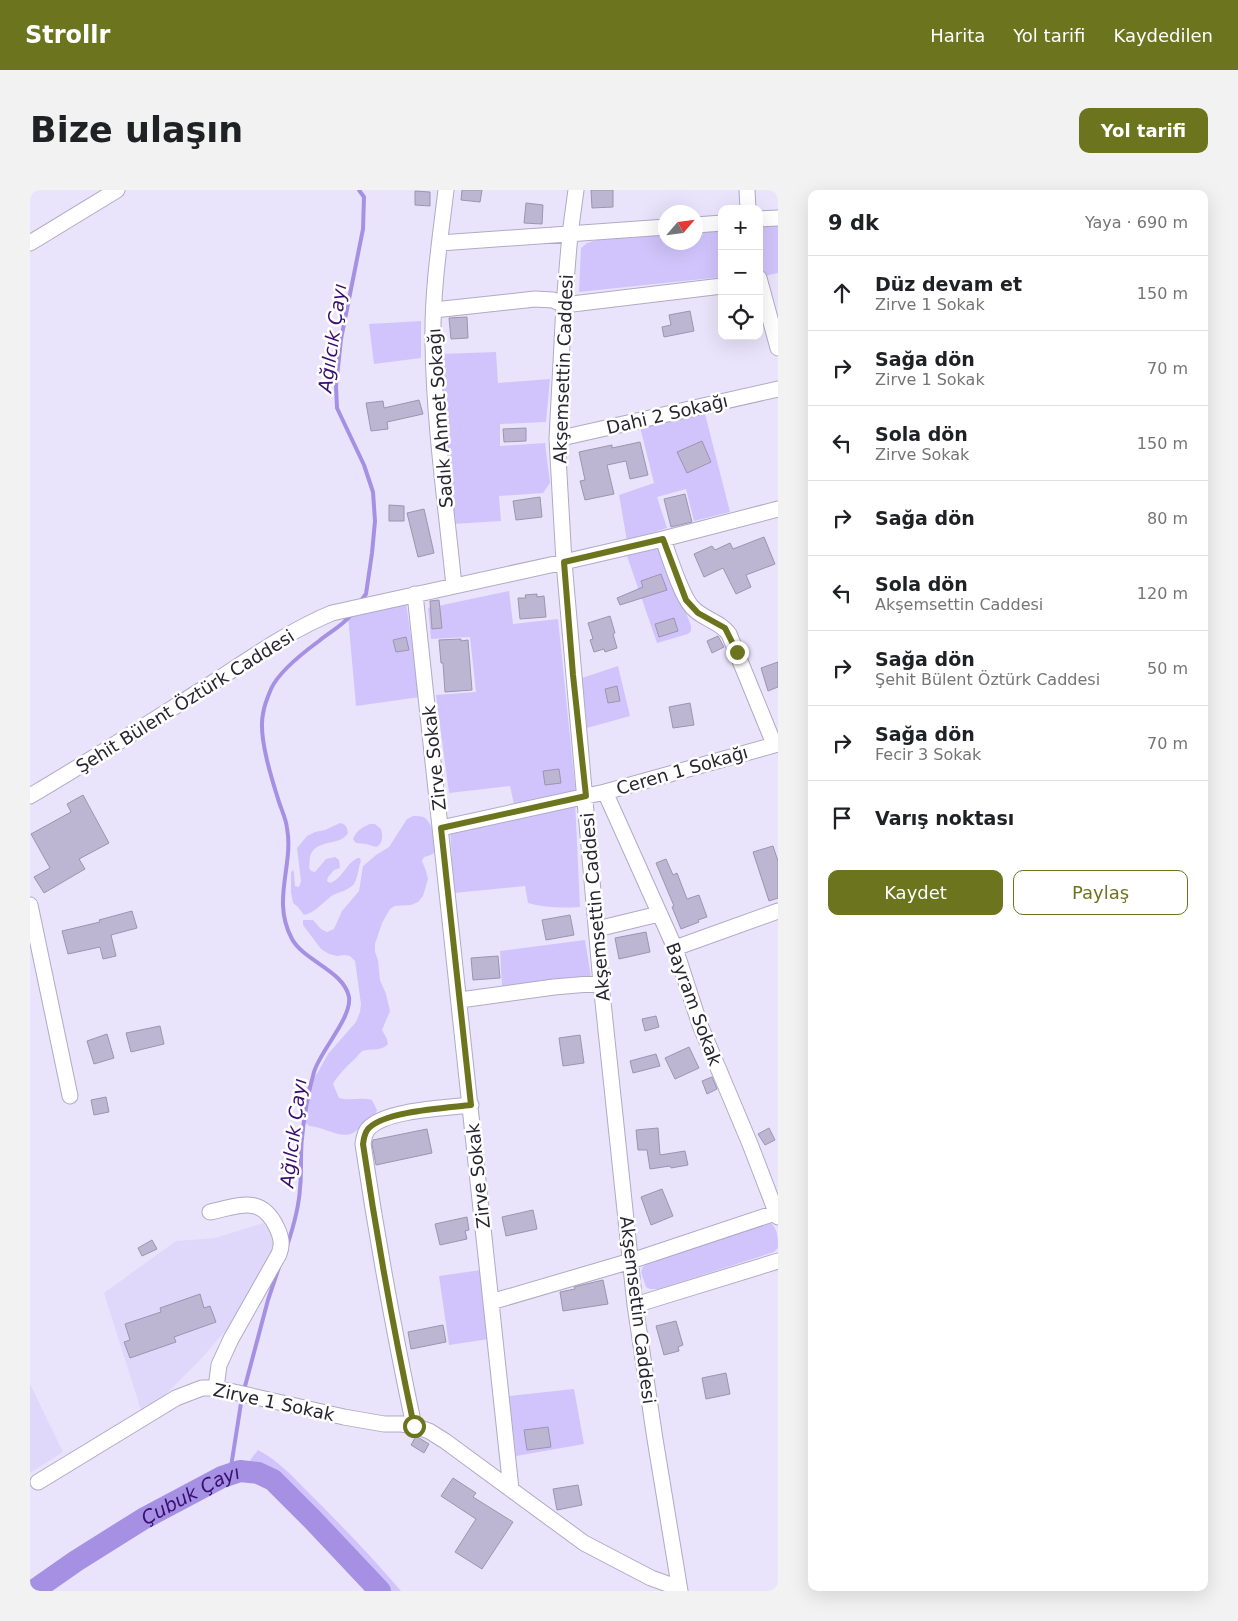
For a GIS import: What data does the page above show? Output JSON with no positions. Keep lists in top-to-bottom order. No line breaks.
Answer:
{"streets":{"street":["Akşemsettin Caddesi","Dahi 2 Sokağı","Sadık Ahmet Sokağı","Şehit Bülent Öztürk Caddesi","Zirve Sokak","Ceren 1 Sokağı","Bayram Sokak","Zirve 1 Sokak"]},"crossings":[["Akşemsettin Caddesi","Dahi 2 Sokağı"],["Akşemsettin Caddesi","Ceren 1 Sokağı"],["Akşemsettin Caddesi","Zirve 1 Sokak"],["Şehit Bülent Öztürk Caddesi","Zirve Sokak"],["Zirve Sokak","Ceren 1 Sokağı"],["Zirve Sokak","Zirve 1 Sokak"],["Ceren 1 Sokağı","Bayram Sokak"]],"water":["Ağılcık Çayı","Çubuk Çayı"],"north":"top right","page":{"header":"Strollr","nav":["Harita","Yol tarifi","Kaydedilen"],"buttons":["Yol tarifi",["Kaydet","Paylaş"]],"title":"Bize ulaşın","heading":["9 dk","Yaya · 690 m"],"map_buttons":["+","−"],"list":[["Düz devam et","Zirve 1 Sokak","150 m"],["Sağa dön","Zirve 1 Sokak","70 m"],["Sola dön","Zirve Sokak","150 m"],["Sağa dön","80 m"],["Sola dön","Akşemsettin Caddesi","120 m"],["Sağa dön","Şehit Bülent Öztürk Caddesi","50 m"],["Sağa dön","Fecir 3 Sokak","70 m"],"Varış noktası"]}}
